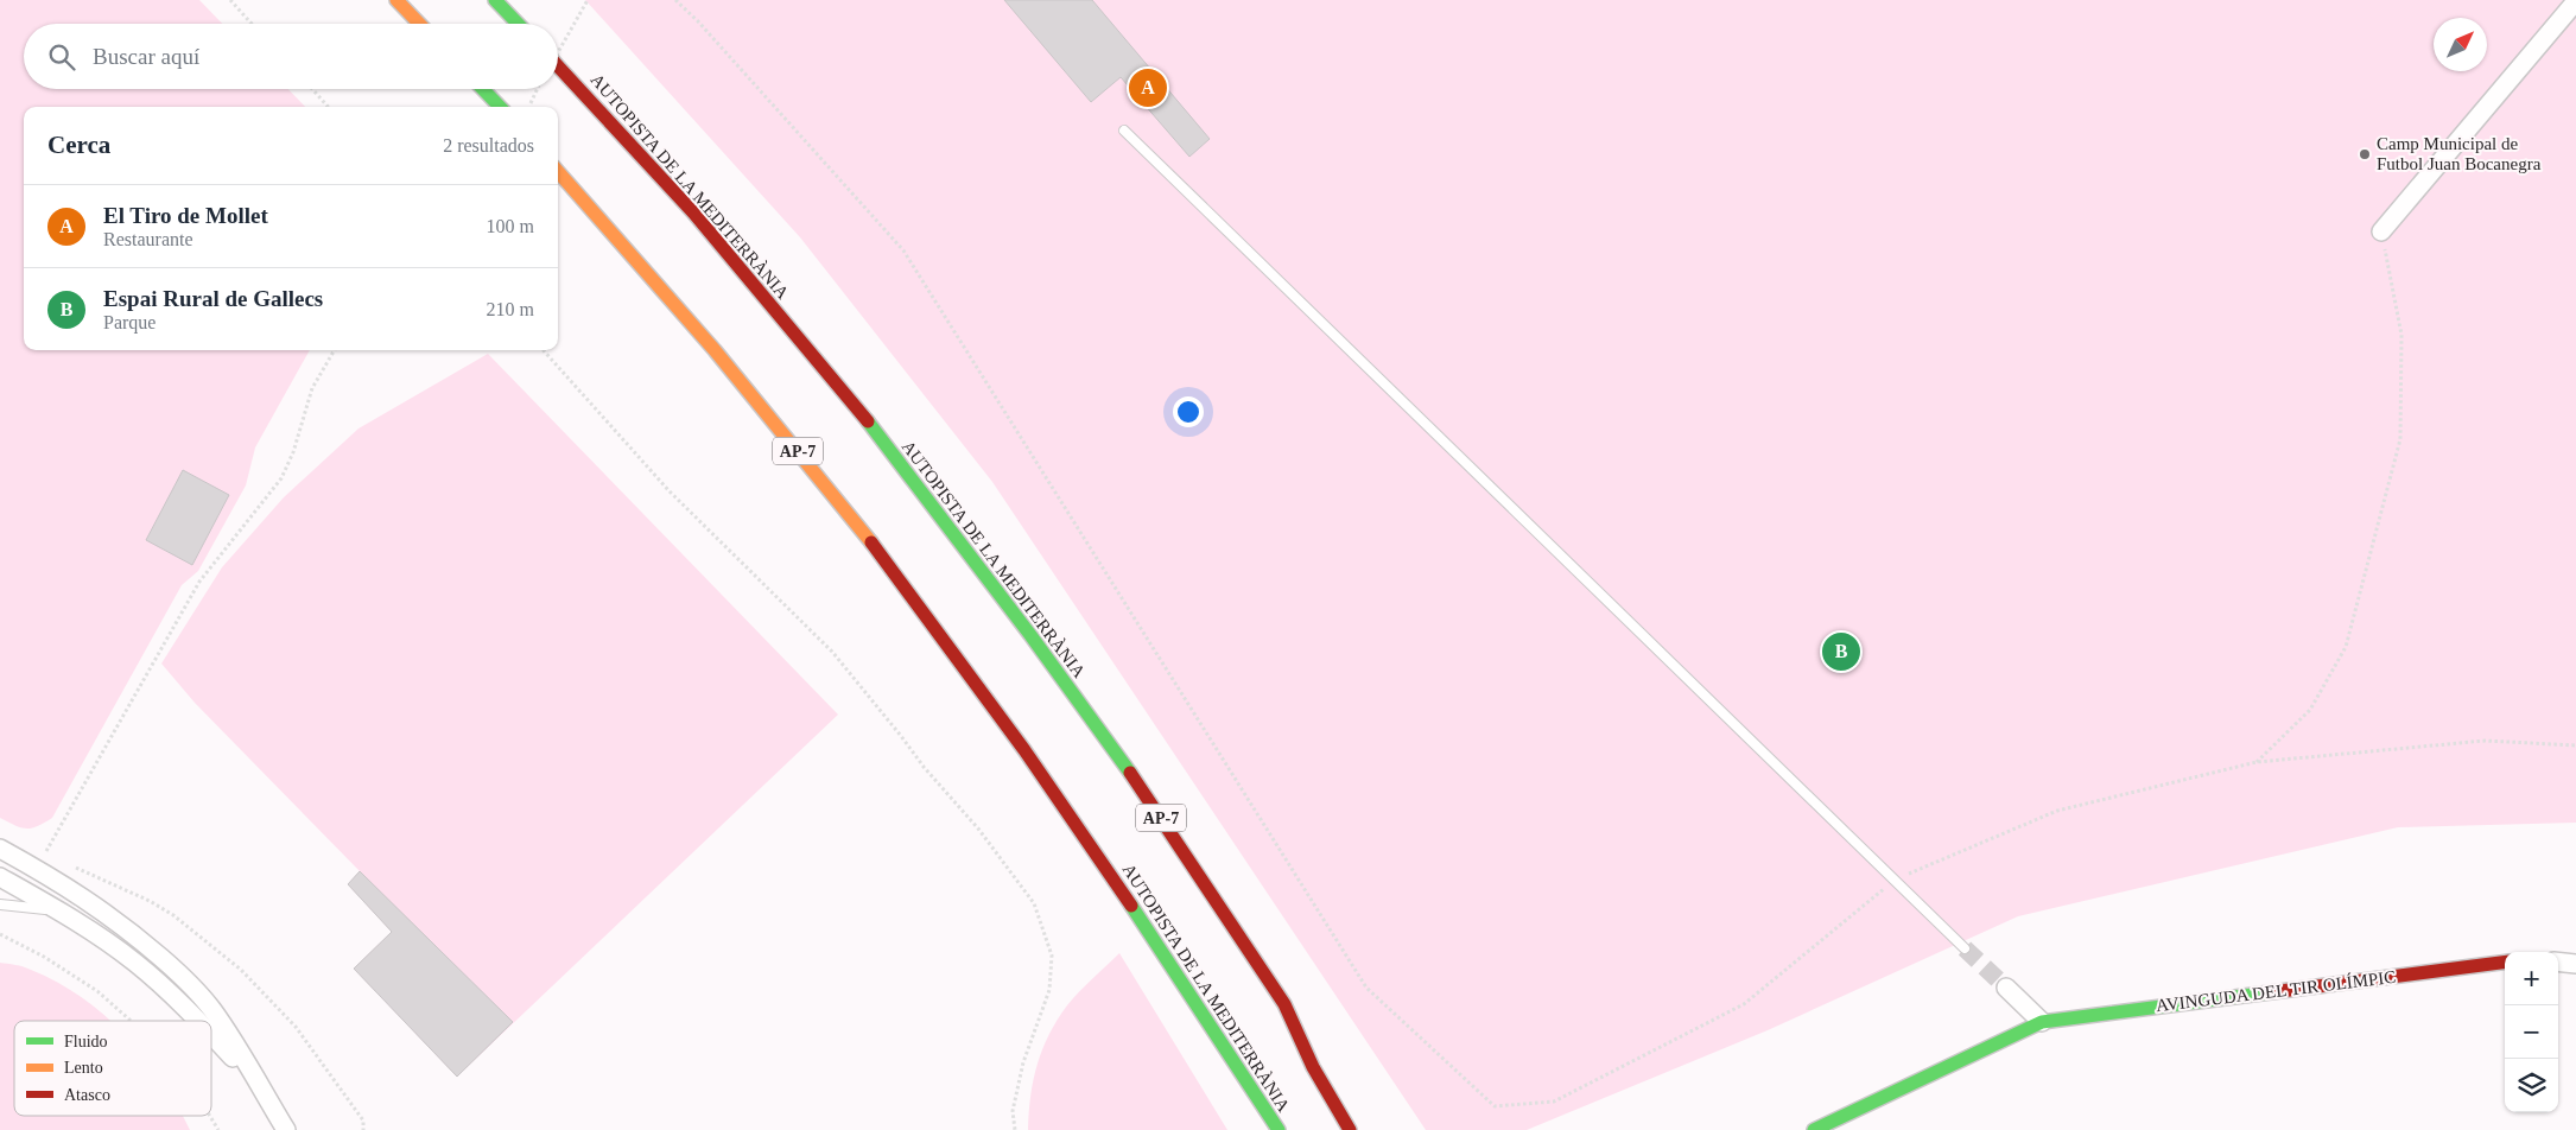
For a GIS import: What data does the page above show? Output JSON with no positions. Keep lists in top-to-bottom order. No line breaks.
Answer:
{"streets":{"main road":["AUTOPISTA DE LA MEDITERRÀNIA","AP-7","AVINGUDA DEL TIR OLÍMPIC"]},"places":["Camp Municipal de Futbol Juan Bocanegra"],"legend":["Fluido","Lento","Atasco"],"north":"top right","page":{"search":"Buscar aquí","pins":["A","B"],"heading":["Cerca","2 resultados"],"list":[{"mark":"A","name":"El Tiro de Mollet","note":"Restaurante","value":"100 m"},{"mark":"B","name":"Espai Rural de Gallecs","note":"Parque","value":"210 m"}],"map_buttons":["+","−"]}}
